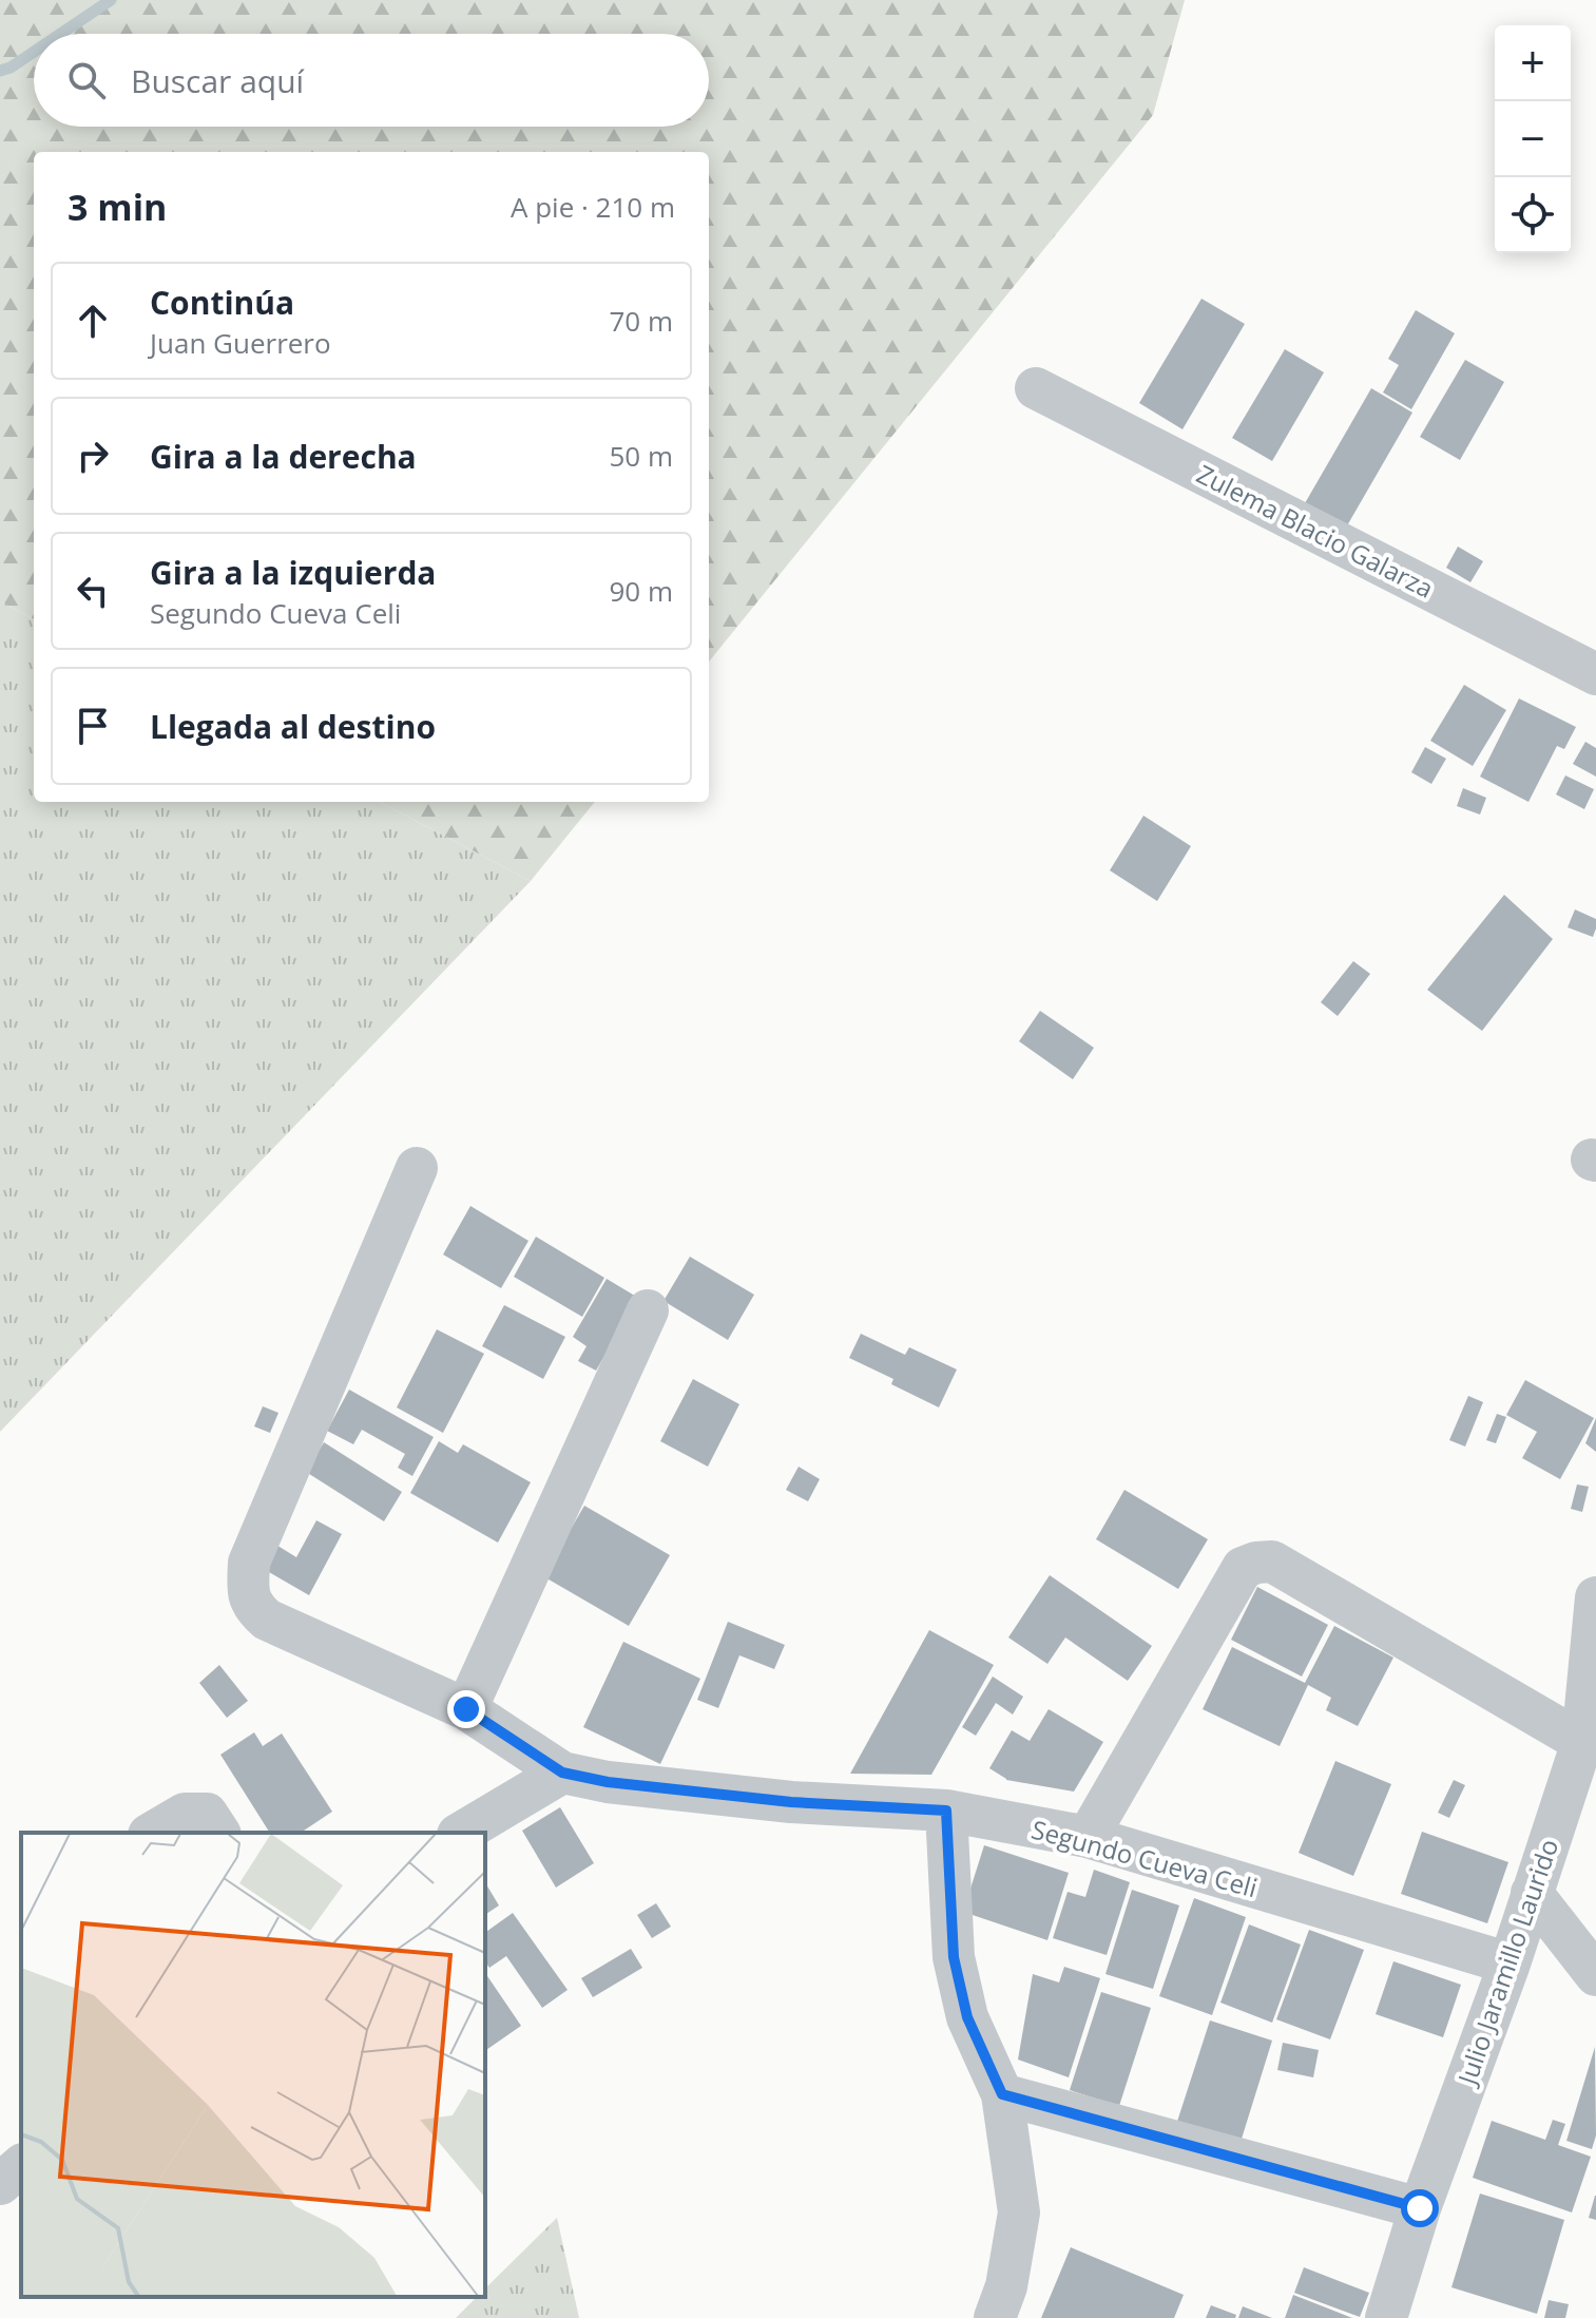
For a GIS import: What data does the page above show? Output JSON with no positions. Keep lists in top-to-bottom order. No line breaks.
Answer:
{"streets":{"street":["Zulema Blacio Galarza","Segundo Cueva Celi","Julio Jaramillo Laurido"]},"crossings":[["Segundo Cueva Celi","Julio Jaramillo Laurido"]],"page":{"map_buttons":["+","−"],"search":"Buscar aquí","heading":["3 min","A pie · 210 m"],"list":[["Continúa","Juan Guerrero","70 m"],["Gira a la derecha","50 m"],["Gira a la izquierda","Segundo Cueva Celi","90 m"],"Llegada al destino"]}}
